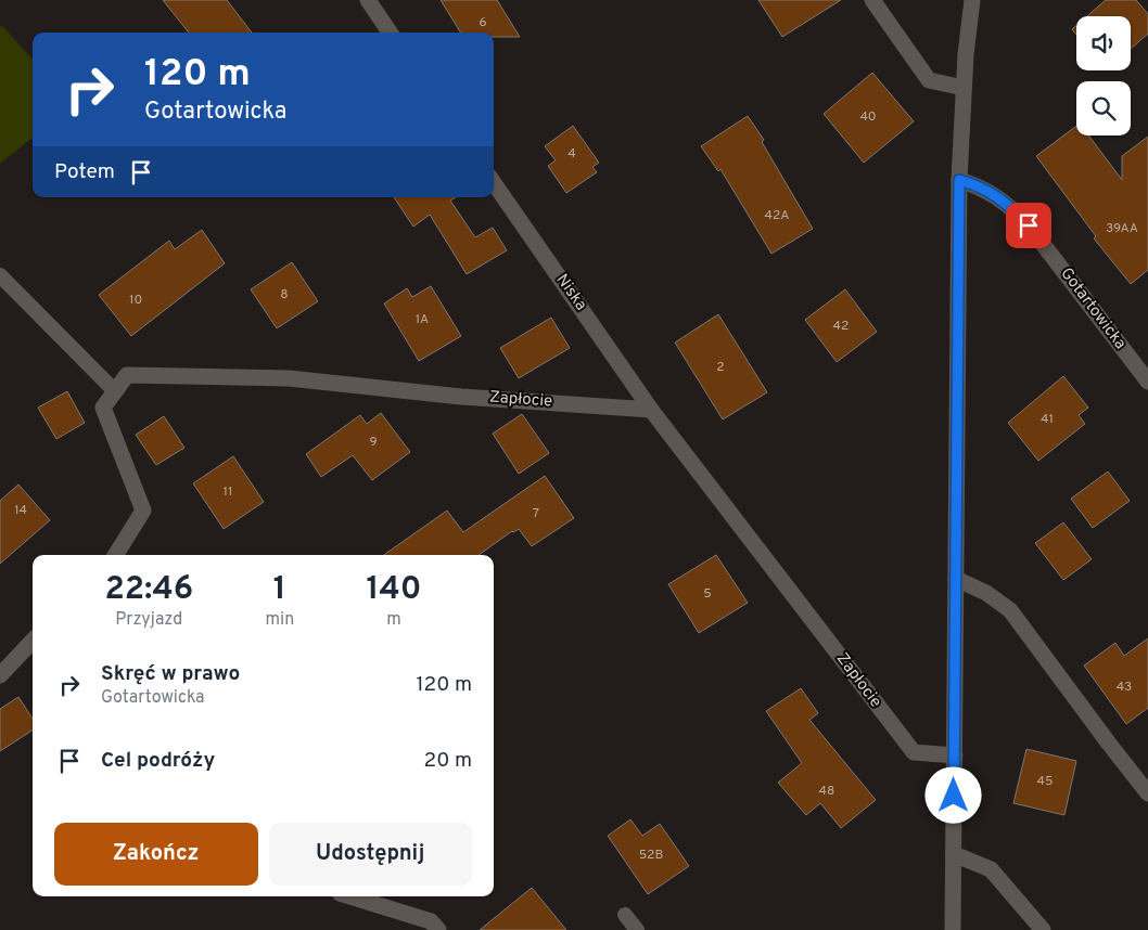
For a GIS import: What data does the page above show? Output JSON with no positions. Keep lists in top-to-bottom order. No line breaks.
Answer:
{"streets":{"street":["Niska","Gotartowicka","Zapłocie"]},"crossings":[["Niska","Zapłocie"]],"house_numbers":["6","40","4","42A","39AA","8","10","1A","42","2","41","9","11","14","7","5","43","45","48","52B"],"page":{"turn":["120 m","Gotartowicka"],"then":"Potem","eta":["22:46","Przyjazd","1","min","140","m"],"list":[{"name":"Skręć w prawo","note":"Gotartowicka","value":"120 m"},{"name":"Cel podróży","value":"20 m"}],"buttons":["Zakończ","Udostępnij"]}}
